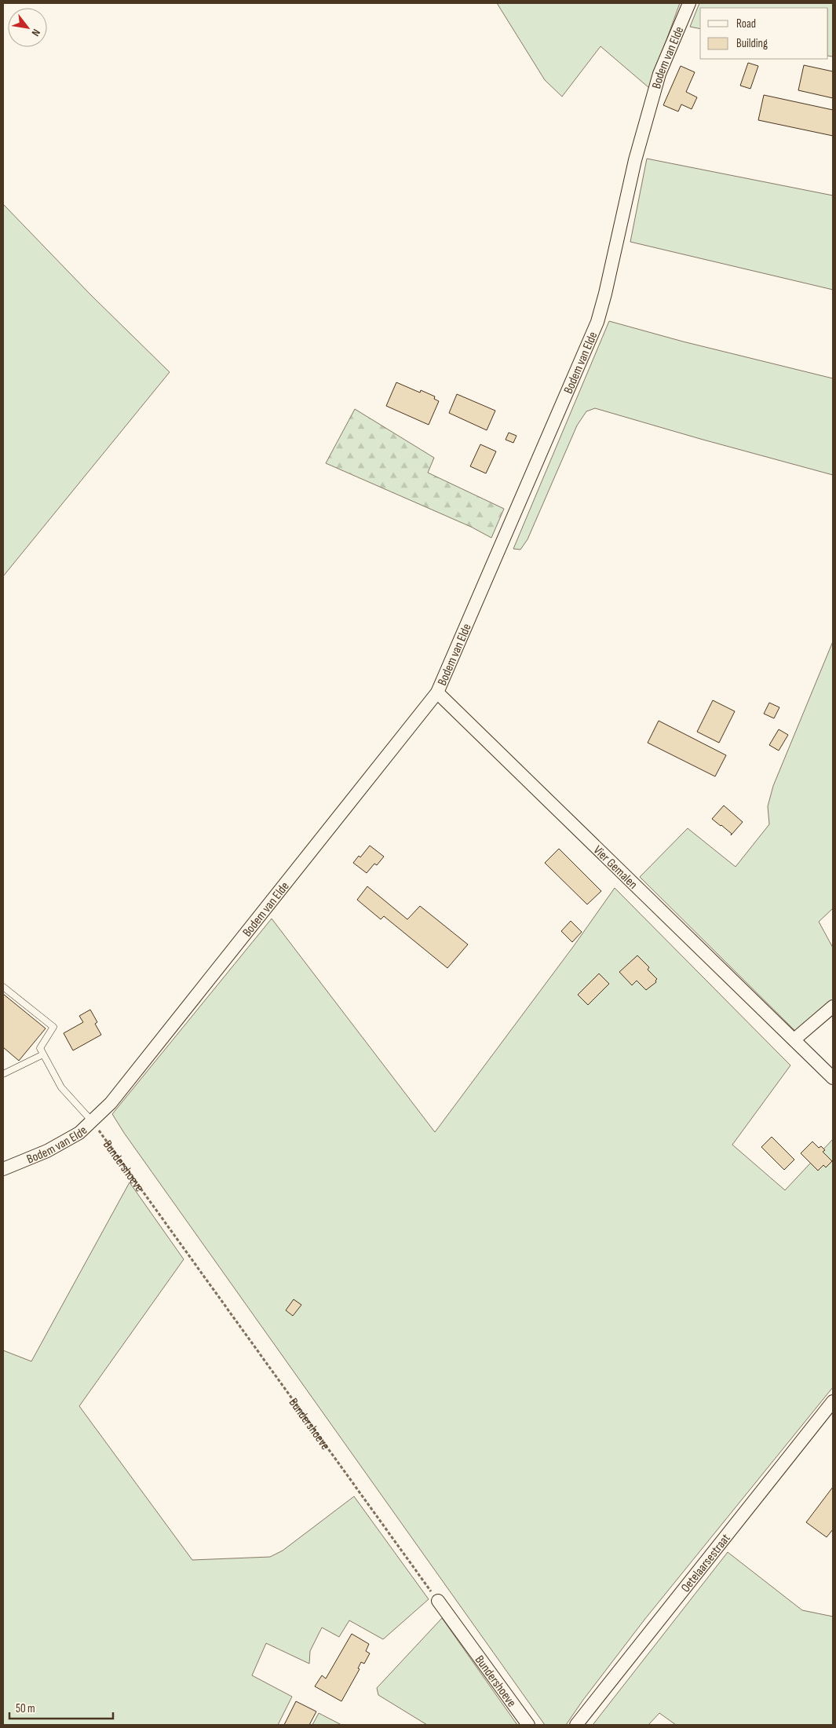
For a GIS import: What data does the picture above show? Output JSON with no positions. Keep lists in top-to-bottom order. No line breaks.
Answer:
{"streets":{"street":["Bodem van Elde","Vier Gemalen","Bundershoeve","Oetelaarsestraat"]},"crossings":[["Bodem van Elde","Vier Gemalen"],["Bodem van Elde","Bundershoeve"]],"legend":["Road","Building"],"scale_bar":"50 m","north":"bottom right"}
